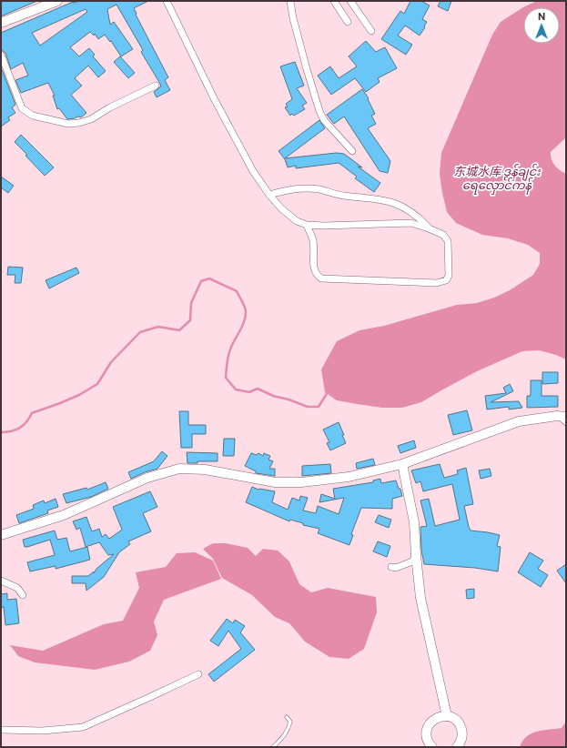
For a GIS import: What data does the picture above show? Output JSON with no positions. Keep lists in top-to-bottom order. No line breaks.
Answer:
{"water":["东城水库 ဒွန်ချင်း ရေလှောင်ကန်"],"north":"top"}
